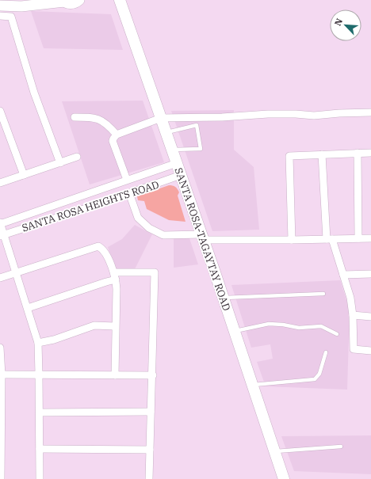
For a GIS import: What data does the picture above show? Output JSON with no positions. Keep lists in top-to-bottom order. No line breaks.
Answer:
{"streets":{"main road":["SANTA ROSA-TAGAYTAY ROAD"],"street":["SANTA ROSA HEIGHTS ROAD"]},"crossings":[["SANTA ROSA HEIGHTS ROAD","SANTA ROSA-TAGAYTAY ROAD"]],"north":"top left"}
